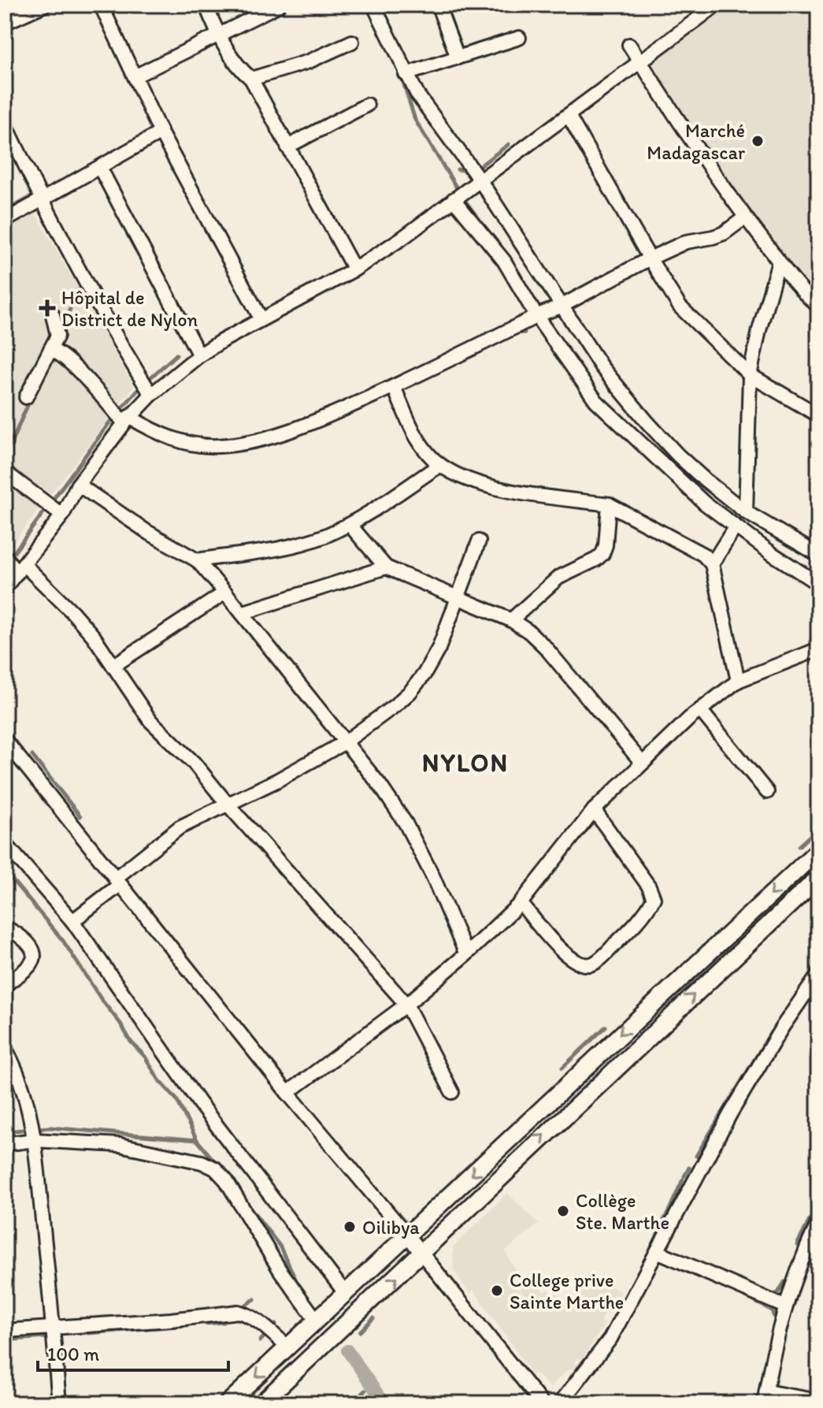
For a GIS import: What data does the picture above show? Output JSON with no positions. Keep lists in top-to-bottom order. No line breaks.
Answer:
{"districts":["NYLON"],"places":{"other":["Marché Madagascar","Collège Ste. Marthe","Oilibya","College prive Sainte Marthe"],"health":["Hôpital de District de Nylon"]},"scale_bar":"100 m"}
